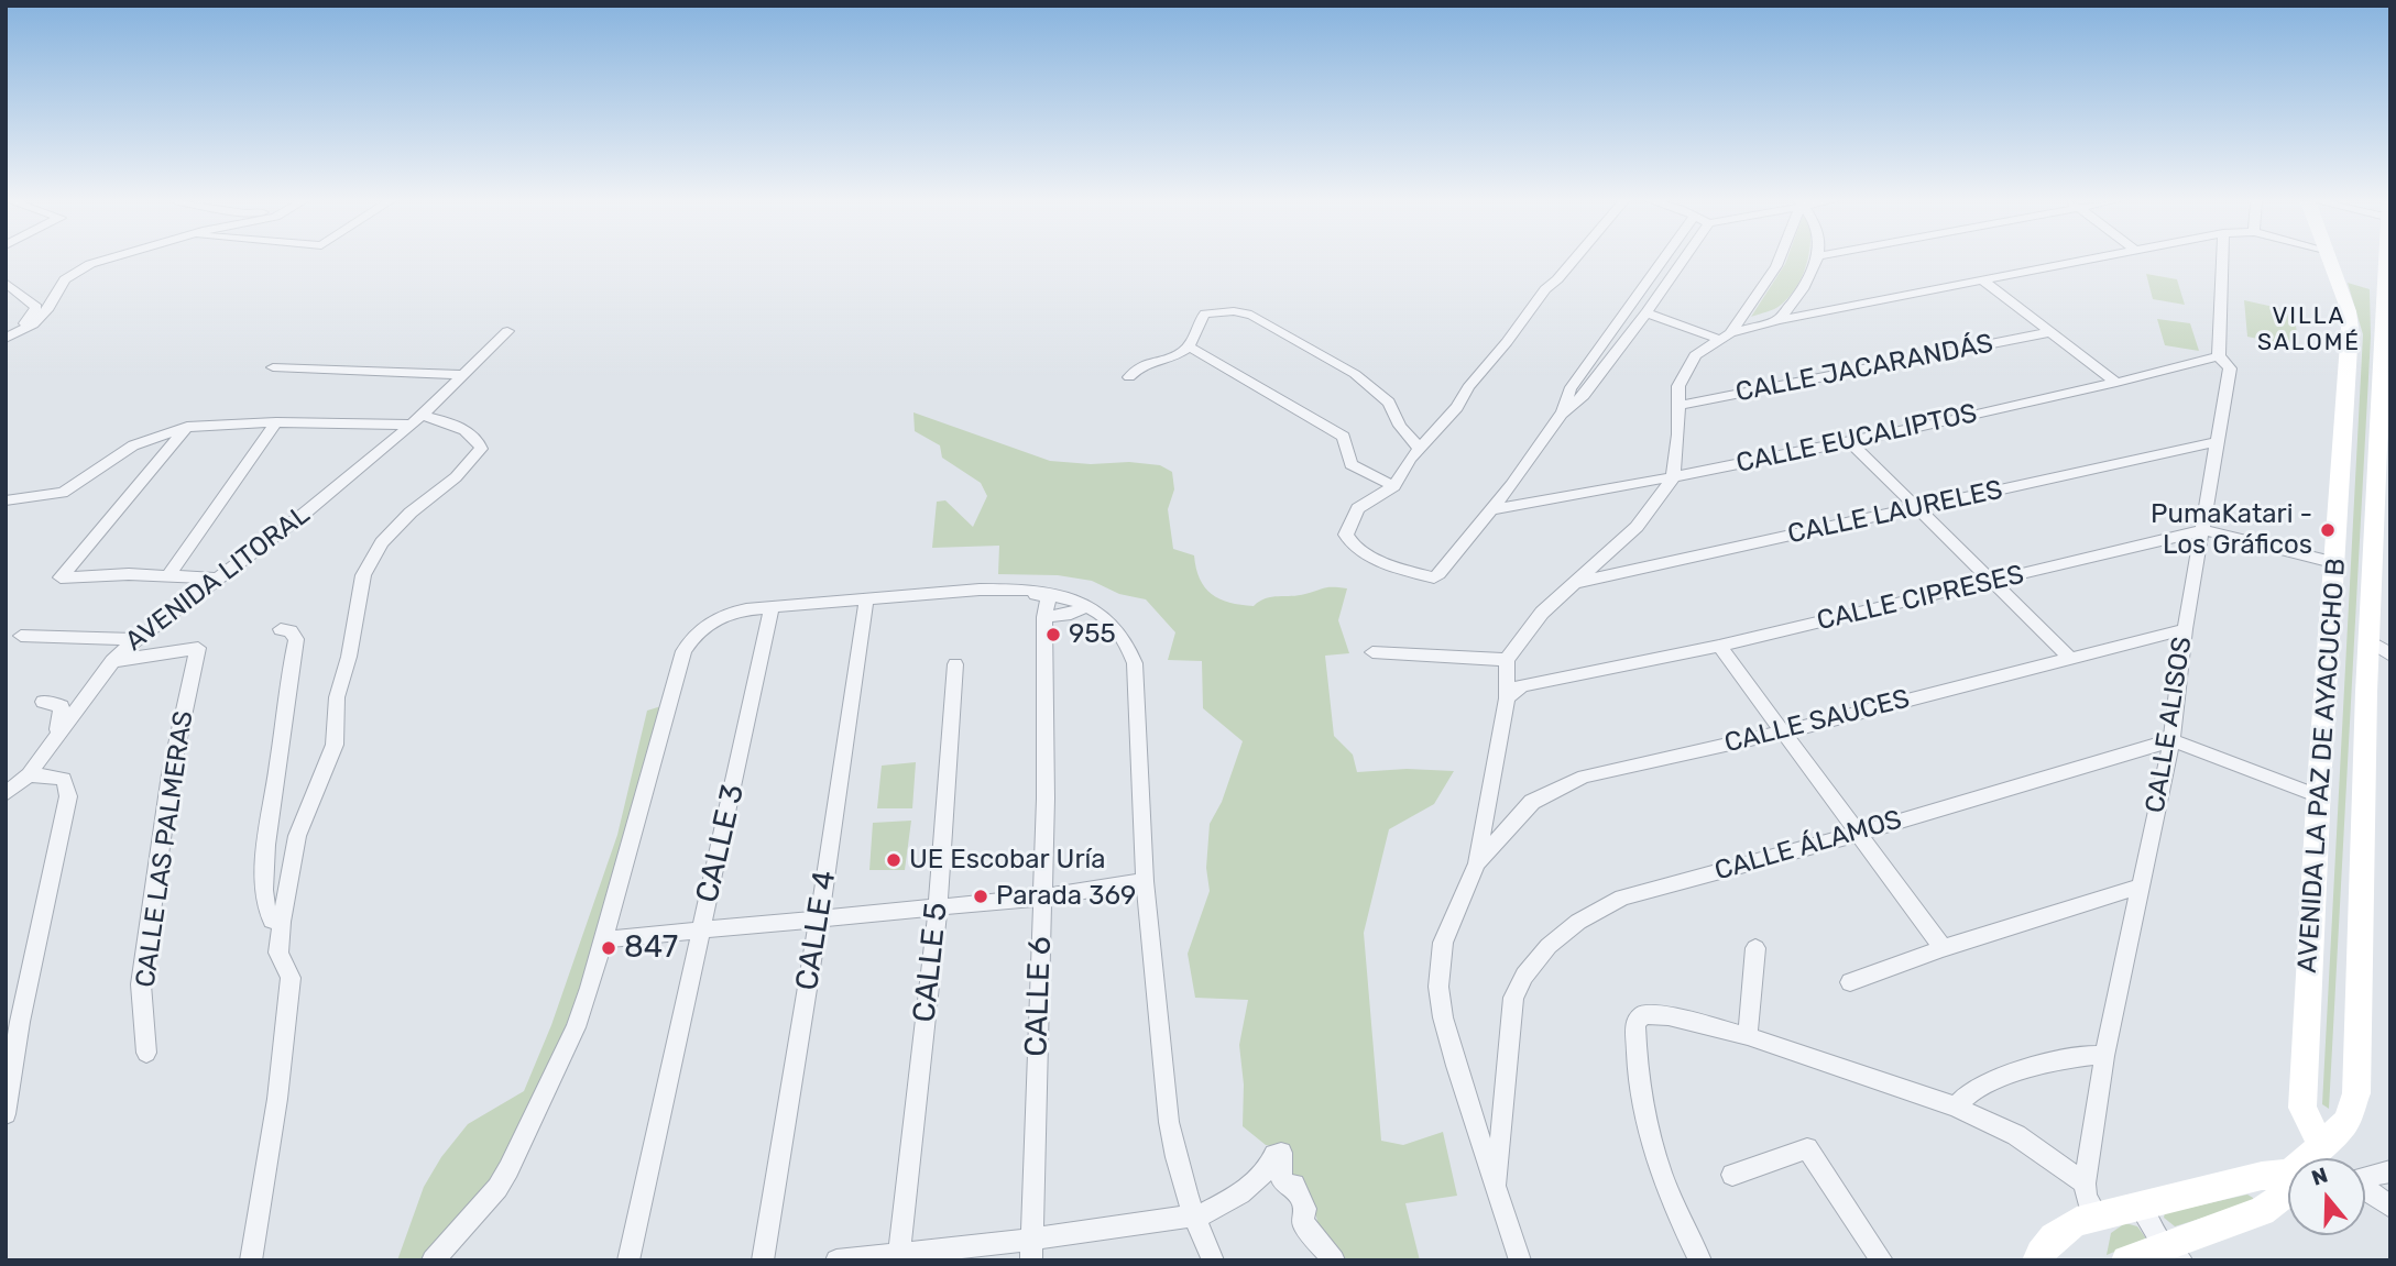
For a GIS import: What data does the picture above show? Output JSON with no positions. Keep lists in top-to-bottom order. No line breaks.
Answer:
{"streets":{"main road":["AVENIDA LA PAZ DE AYACUCHO B"],"street":["CALLE JACARANDÁS","CALLE EUCALIPTOS","CALLE LAURELES","AVENIDA LITORAL","CALLE CIPRESES","CALLE SAUCES","CALLE ALISOS","CALLE 3","CALLE ÁLAMOS","CALLE LAS PALMERAS","CALLE 4","CALLE 5","CALLE 6"]},"crossings":[["CALLE EUCALIPTOS","CALLE ALISOS"],["CALLE LAURELES","CALLE ALISOS"],["AVENIDA LITORAL","CALLE LAS PALMERAS"],["CALLE CIPRESES","CALLE ALISOS"],["CALLE CIPRESES","AVENIDA LA PAZ DE AYACUCHO B"],["CALLE SAUCES","CALLE ALISOS"],["CALLE ALISOS","CALLE ÁLAMOS"]],"districts":["VILLA SALOMÉ"],"places":["PumaKatari - Los Gráficos","955","UE Escobar Uría","Parada 369","847"],"north":"top"}
